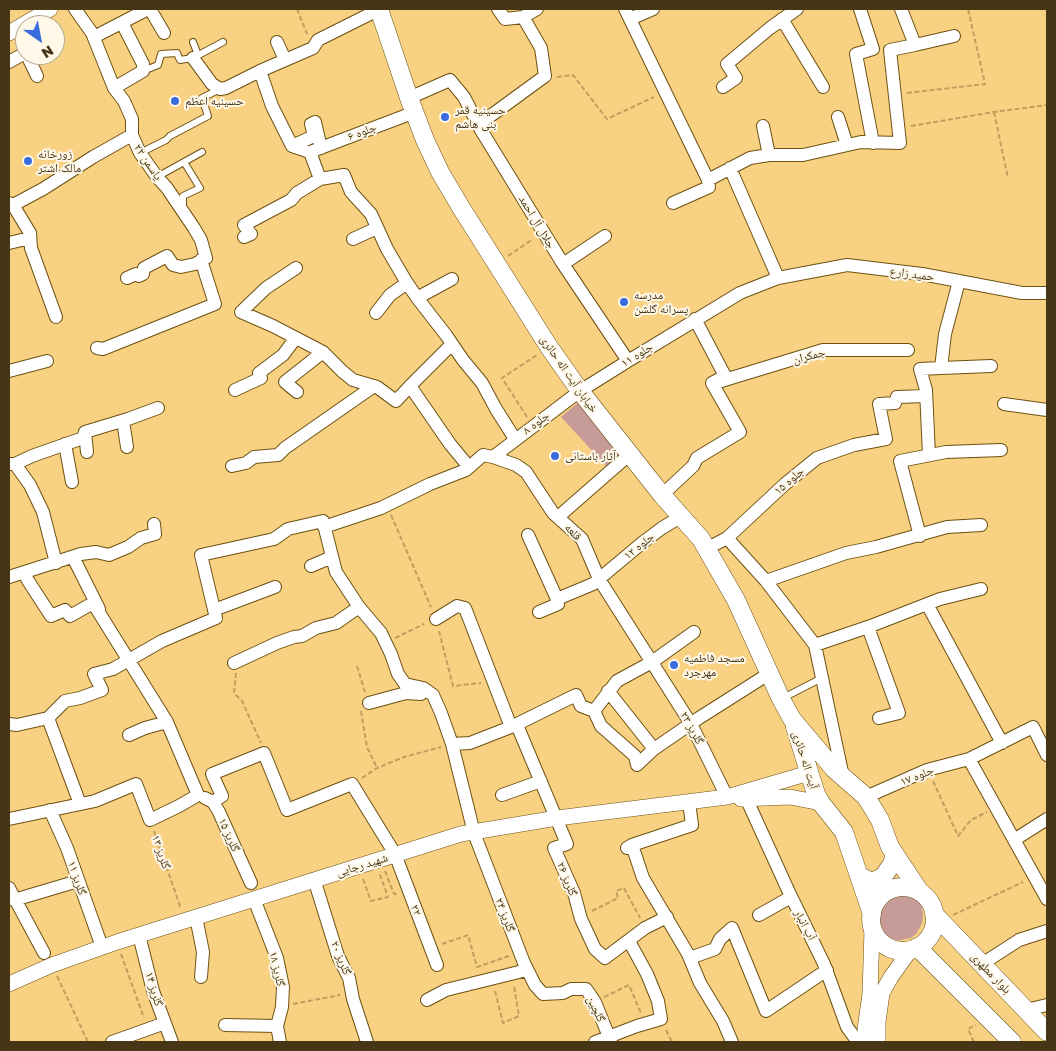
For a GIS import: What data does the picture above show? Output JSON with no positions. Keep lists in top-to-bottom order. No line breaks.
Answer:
{"streets":{"main road":["خیابان آیت اله حائری","آیت اله حائری","بلوار مطهری"],"street":["جلوه ۶","یاسمن ۲۲","جلال آل احمد","حمید زارع","جلوه ۱۱","جمکران","جلوه ۸","جلوه ۱۵","قلعه","جلوه ۱۲","گلریز ۲۳","جلوه ۱۷","گلریز ۱۵","گلریز ۱۳","شهید رجایی","گلریز ۱۱","گلریز ۲۶","۲۲","گلریز ۲۴","آب انبار","گلریز ۲۰","گلریز ۱۸","گلریز ۱۴","گلچین"]},"crossings":[["جلوه ۶","جلال آل احمد"],["جلوه ۶","خیابان آیت اله حائری"],["جلال آل احمد","جلوه ۱۱"],["حمید زارع","جلوه ۱۱"],["جلوه ۱۱","خیابان آیت اله حائری"],["جلوه ۱۱","جلوه ۸"],["خیابان آیت اله حائری","جلوه ۸"],["خیابان آیت اله حائری","جلوه ۱۵"],["خیابان آیت اله حائری","جلوه ۱۲"],["خیابان آیت اله حائری","آیت اله حائری"],["جلوه ۸","قلعه"],["قلعه","جلوه ۱۲"],["قلعه","گلریز ۲۳"],["گلریز ۲۳","شهید رجایی"],["آیت اله حائری","جلوه ۱۷"],["آیت اله حائری","آب انبار"],["آیت اله حائری","بلوار مطهری"],["گلریز ۱۳","شهید رجایی"],["شهید رجایی","گلریز ۱۱"],["شهید رجایی","گلریز ۲۶"],["شهید رجایی","۲۲"],["شهید رجایی","گلریز ۲۴"],["شهید رجایی","گلریز ۲۰"],["شهید رجایی","گلریز ۱۸"],["شهید رجایی","گلریز ۱۴"],["گلریز ۲۴","گلچین"]],"places":["حسینیه اعظم","حسینیه قمر بنی هاشم","زورخانه مالک اشتر","مدرسه پسرانه گلشن","آثار باستانی","مسجد فاطمیه مهرجرد"],"north":"bottom right"}
